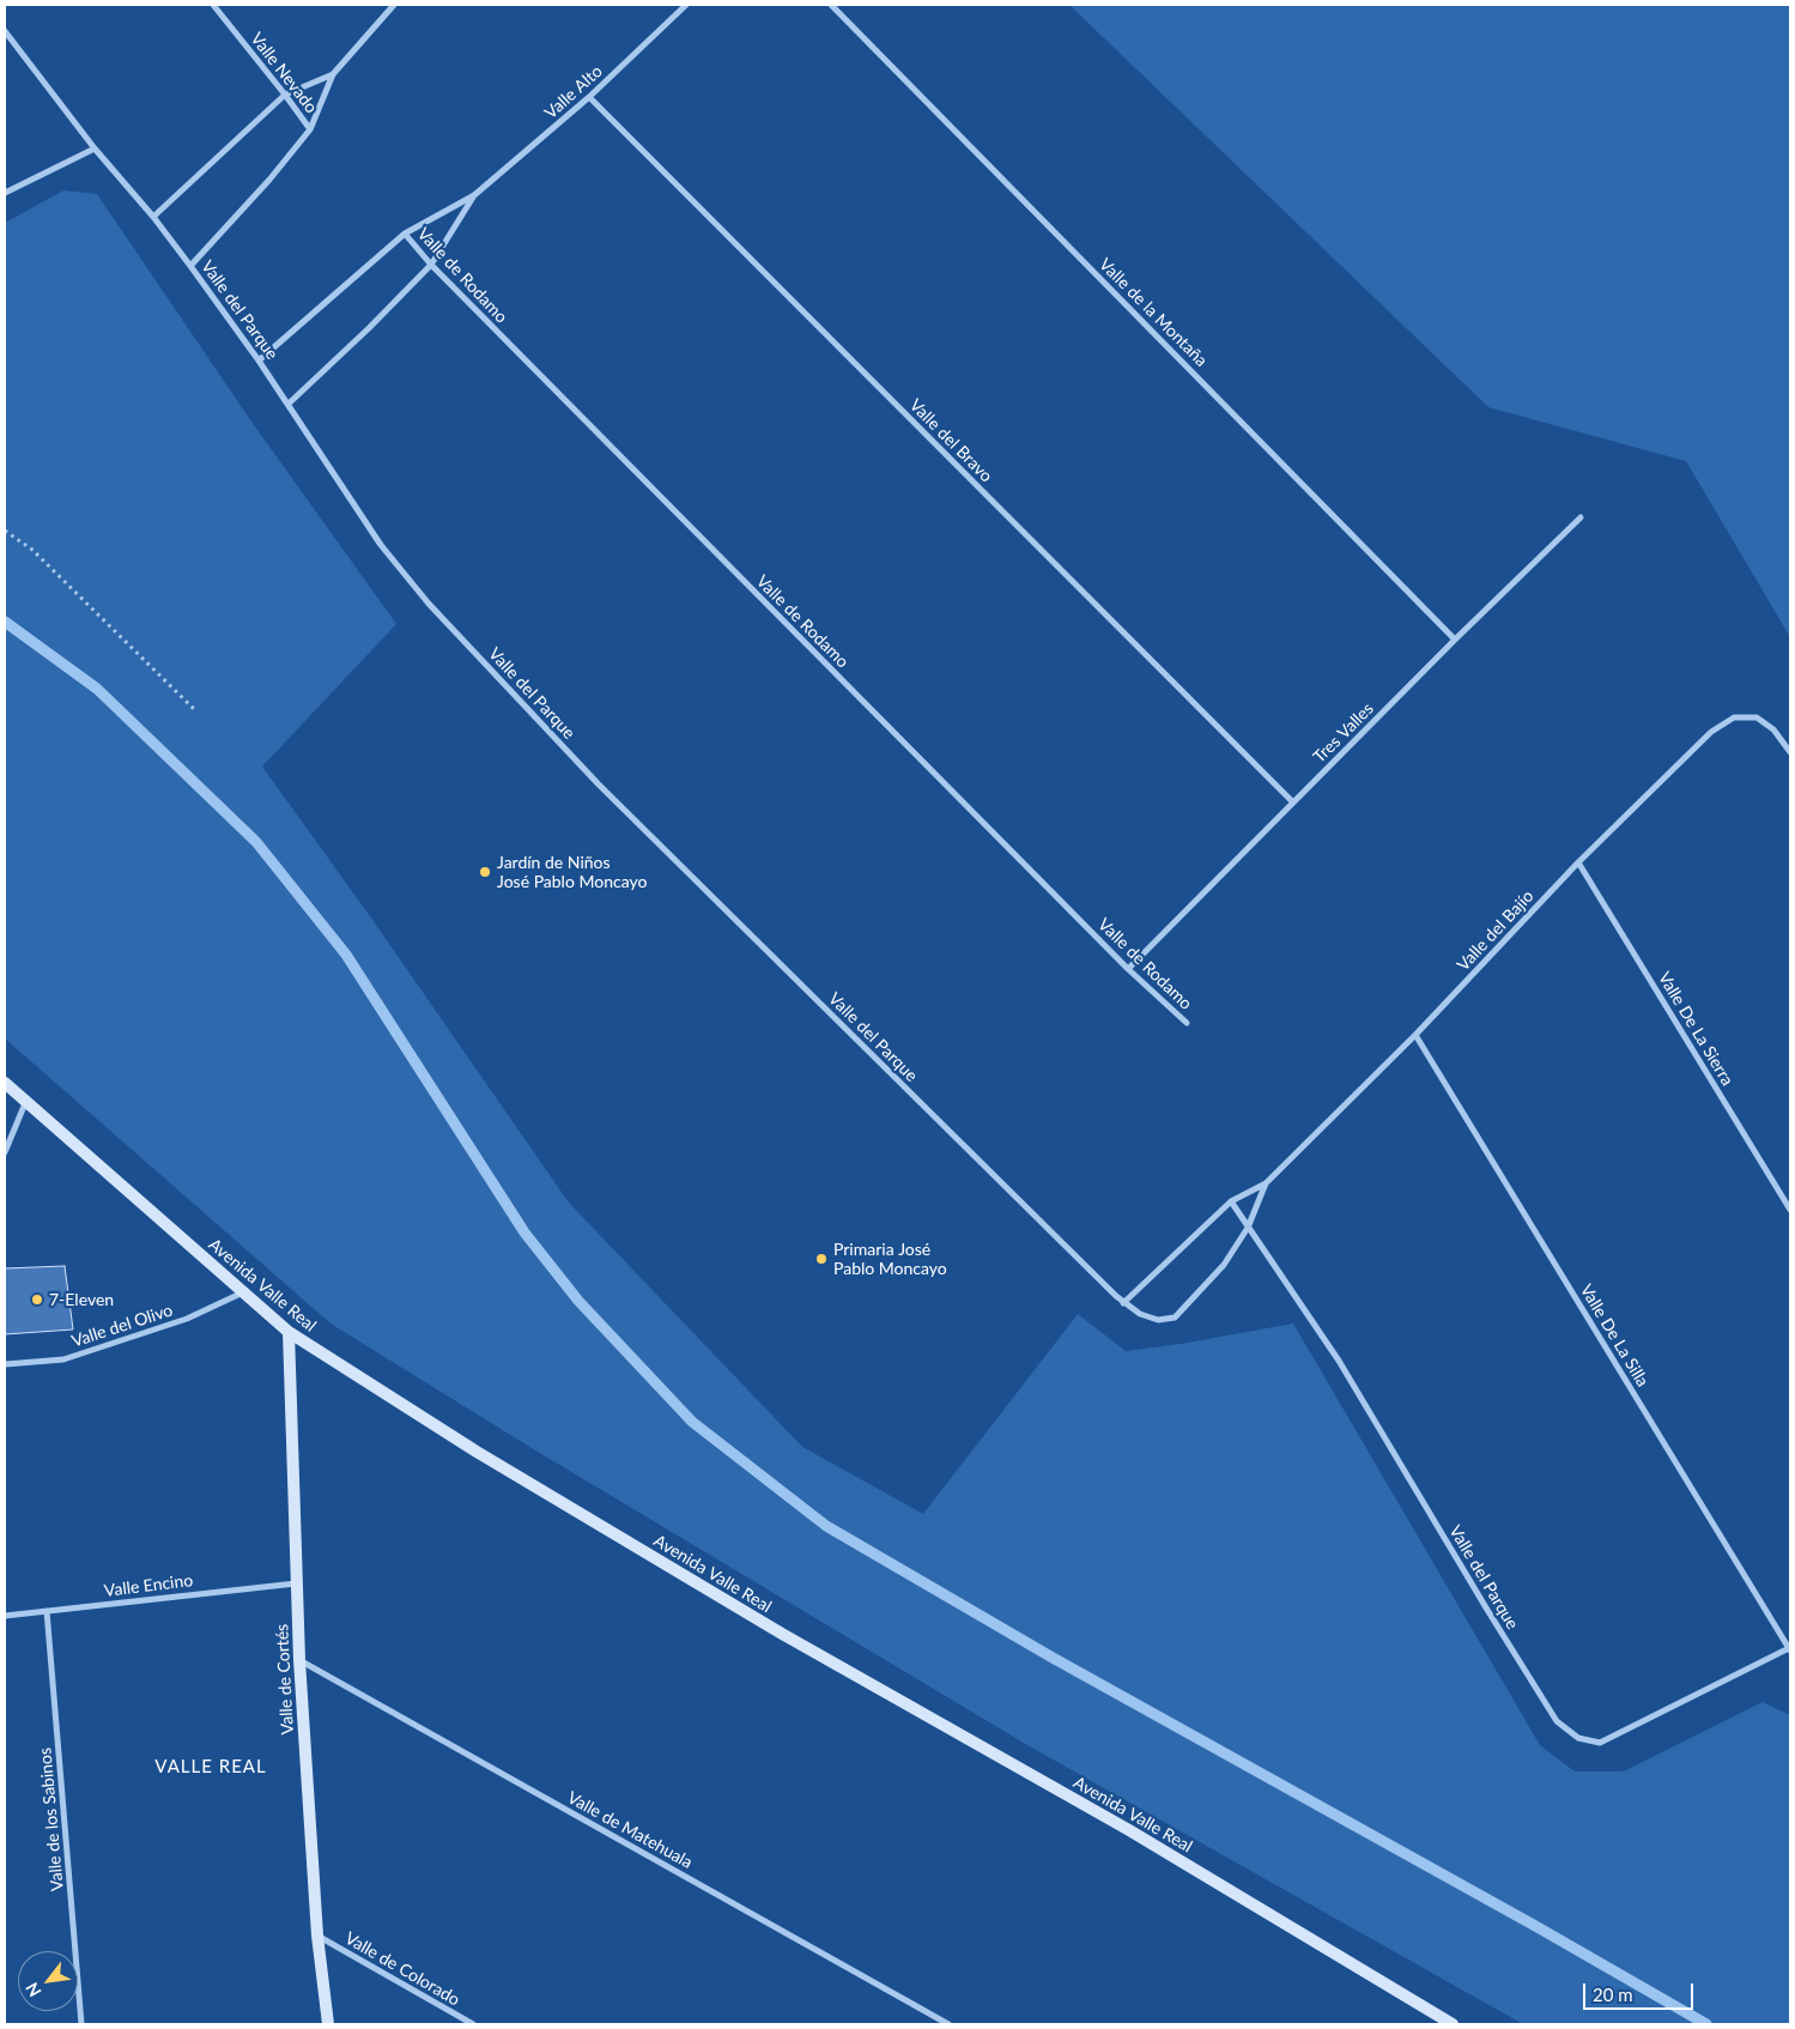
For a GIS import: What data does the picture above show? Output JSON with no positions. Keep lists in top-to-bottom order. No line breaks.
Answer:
{"streets":{"street":["Valle Nevado","Valle Alto","Valle de Rodamo","Valle del Parque","Valle de la Montaña","Valle del Bravo","Tres Valles","Valle del Bajío","Valle De La Sierra","Avenida Valle Real","Valle del Olivo","Valle De La Silla","Valle Encino","Valle de Cortés","Valle de los Sabinos","Valle de Matehuala","Valle de Colorado"]},"crossings":[["Valle Alto","Valle de Rodamo"],["Valle Alto","Valle del Parque"],["Valle Alto","Valle del Bravo"],["Valle de Rodamo","Tres Valles"],["Valle del Parque","Valle del Bajío"],["Valle del Parque","Valle De La Silla"],["Valle de la Montaña","Tres Valles"],["Valle del Bravo","Tres Valles"],["Valle del Bajío","Valle De La Sierra"],["Valle del Bajío","Valle De La Silla"],["Avenida Valle Real","Valle del Olivo"],["Avenida Valle Real","Valle de Cortés"],["Valle Encino","Valle de Cortés"],["Valle Encino","Valle de los Sabinos"],["Valle de Cortés","Valle de Matehuala"],["Valle de Cortés","Valle de Colorado"]],"districts":["VALLE REAL"],"places":["Jardín de Niños José Pablo Moncayo","Primaria José Pablo Moncayo","7-Eleven"],"scale_bar":"20 m","north":"bottom left"}
